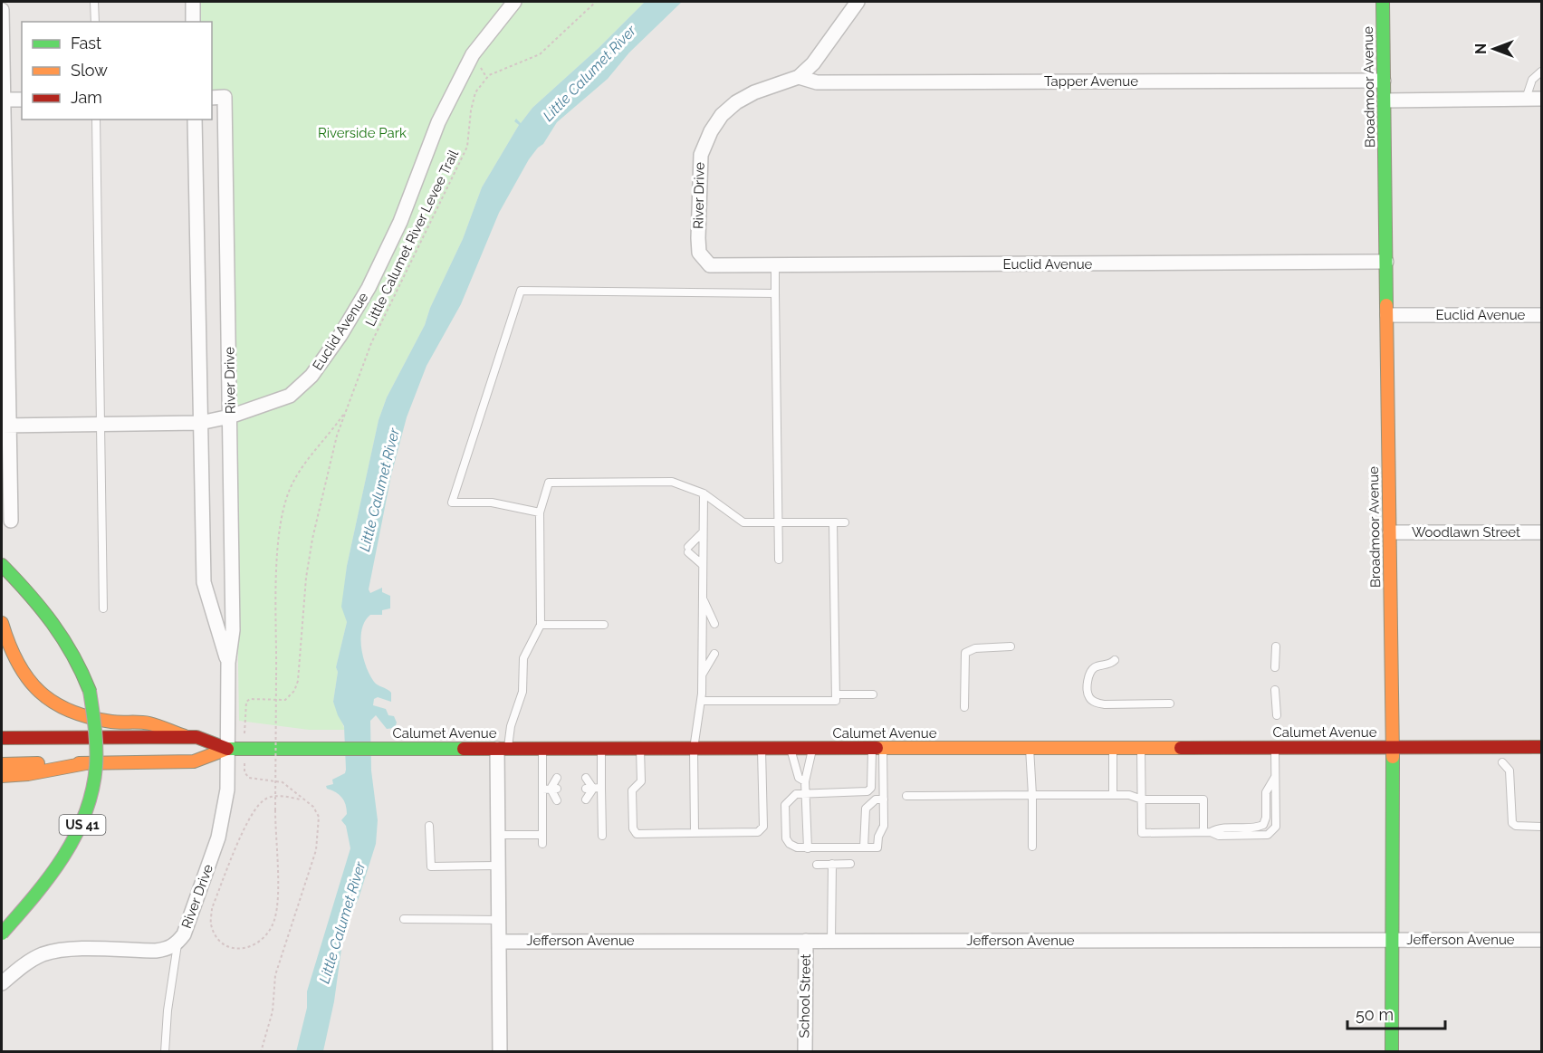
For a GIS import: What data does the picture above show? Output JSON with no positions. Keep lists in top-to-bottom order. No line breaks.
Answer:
{"streets":{"main road":["Broadmoor Avenue","Calumet Avenue","US 41"],"street":["Tapper Avenue","River Drive","Euclid Avenue","Woodlawn Street","Jefferson Avenue","School Street"],"path":["Little Calumet River Levee Trail"]},"crossings":[["Tapper Avenue","Broadmoor Avenue"],["Tapper Avenue","River Drive"],["Broadmoor Avenue","Euclid Avenue"],["Broadmoor Avenue","Woodlawn Street"],["Broadmoor Avenue","Calumet Avenue"],["Broadmoor Avenue","Jefferson Avenue"],["River Drive","Euclid Avenue"],["River Drive","Calumet Avenue"],["Jefferson Avenue","School Street"]],"water":["Little Calumet River"],"parks":["Riverside Park"],"legend":["Fast","Slow","Jam"],"scale_bar":"50 m","north":"left"}
